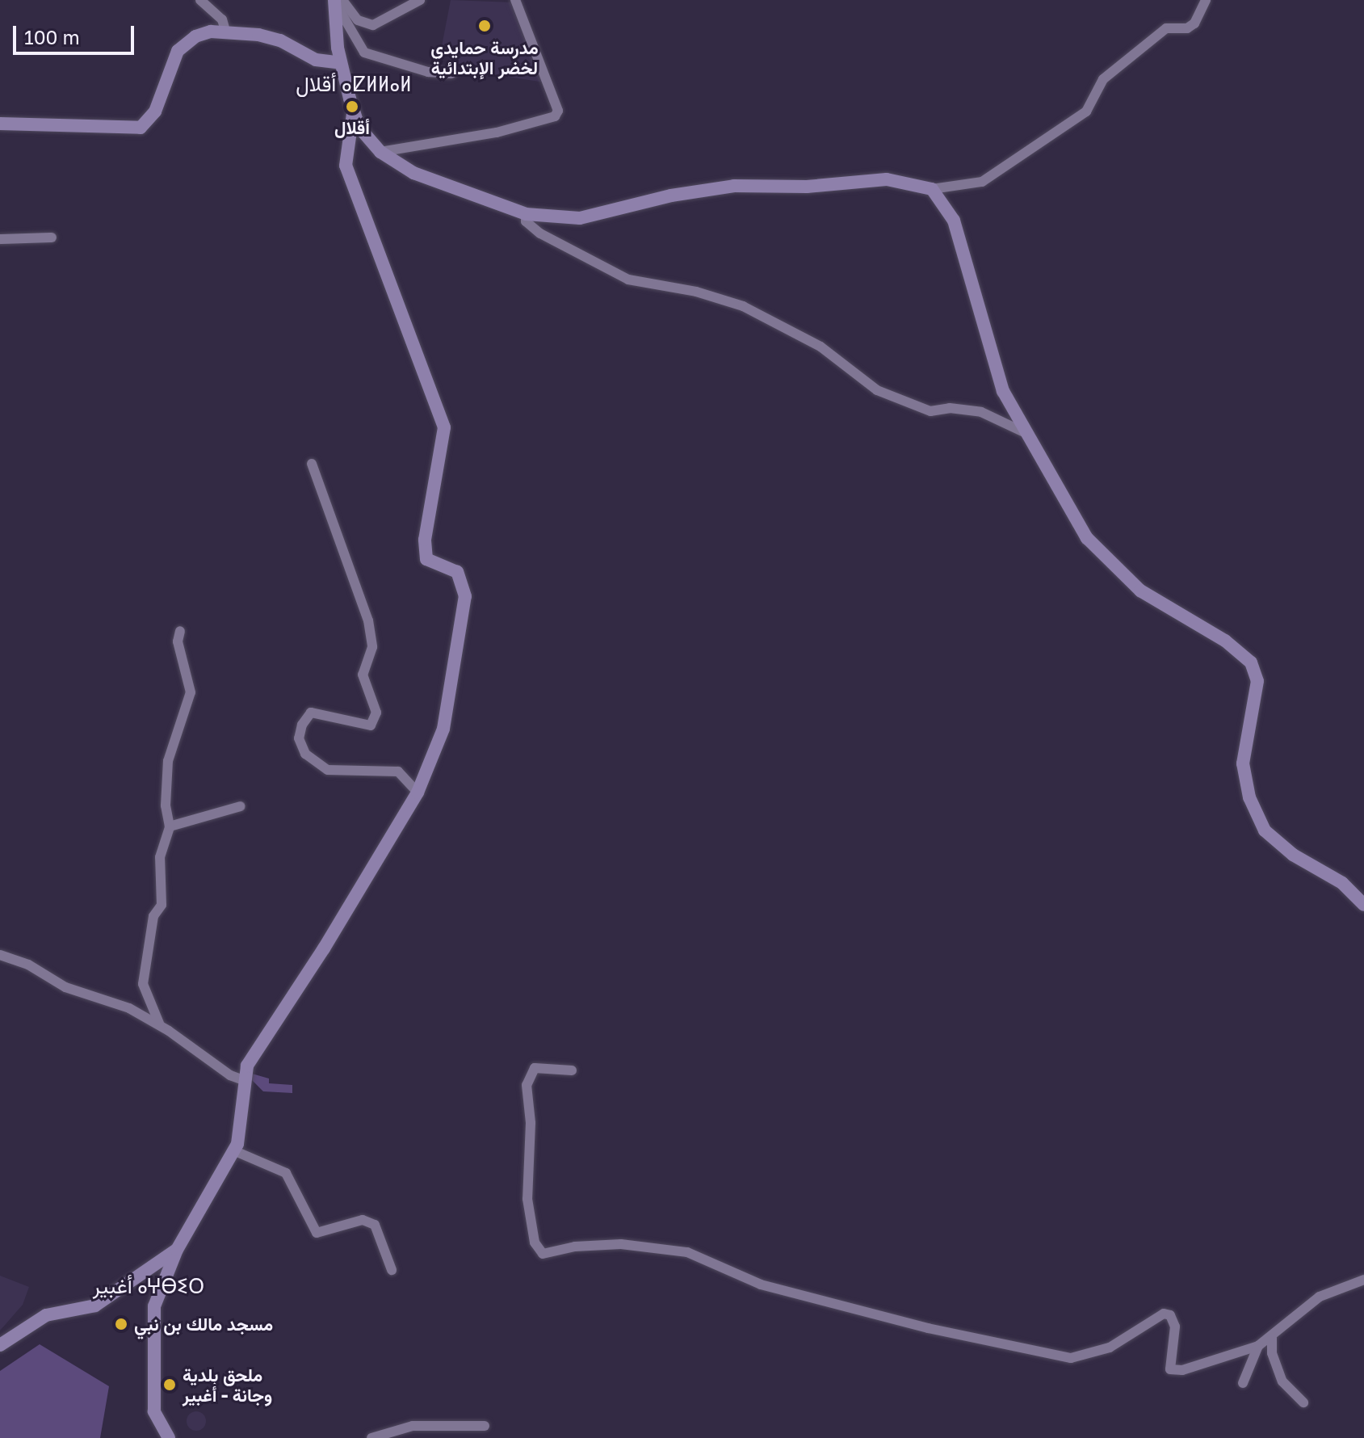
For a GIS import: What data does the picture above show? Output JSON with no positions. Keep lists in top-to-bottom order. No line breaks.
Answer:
{"districts":["أقلال ⴰⵇⵍⵍⴰⵍ","أغبير ⴰⵖⴱⵉⵔ"],"places":["مدرسة حمايدي لخضر الإبتدائية","أقلال","مسجد مالك بن نبي","ملحق بلدية وجانة - أغبير"],"scale_bar":"100 m"}
